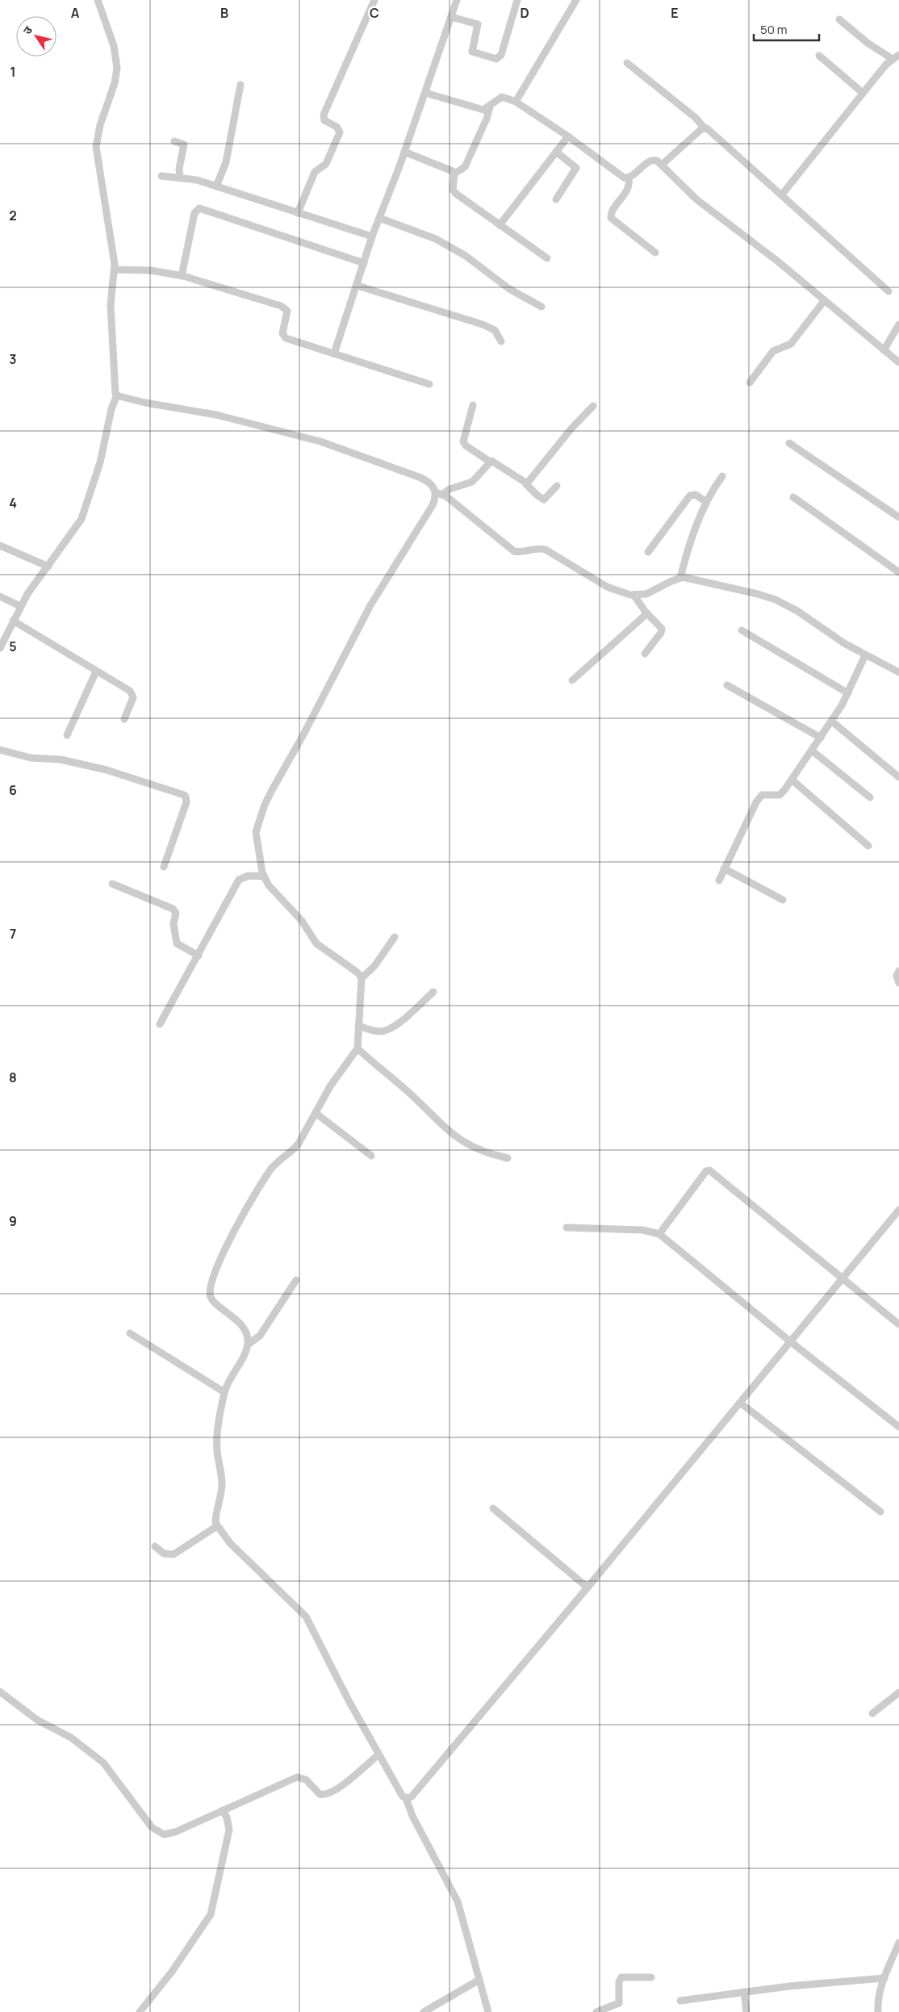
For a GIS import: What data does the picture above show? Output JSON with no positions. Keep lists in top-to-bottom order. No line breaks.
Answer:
{"scale_bar":"50 m","north":"top left","grid":{"columns":["A","B","C","D","E"],"rows":["1","2","3","4","5","6","7","8","9"]}}
